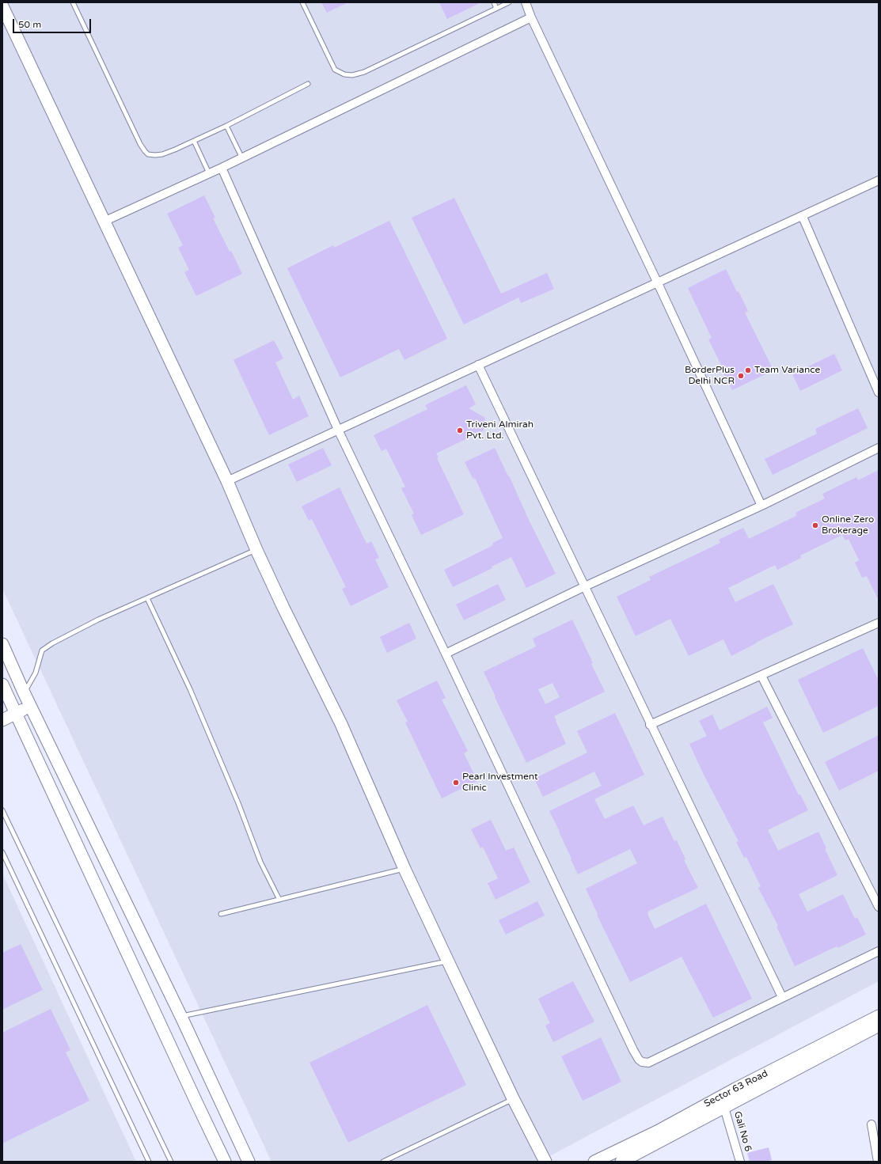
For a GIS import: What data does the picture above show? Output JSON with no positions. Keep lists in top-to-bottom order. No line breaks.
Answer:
{"streets":{"street":["Sector 63 Road","Gali No 6"]},"crossings":[["Sector 63 Road","Gali No 6"]],"places":["Team Variance","BorderPlus Delhi NCR","Triveni Almirah Pvt. Ltd.","Online Zero Brokerage","Pearl Investment Clinic"],"scale_bar":"50 m"}
